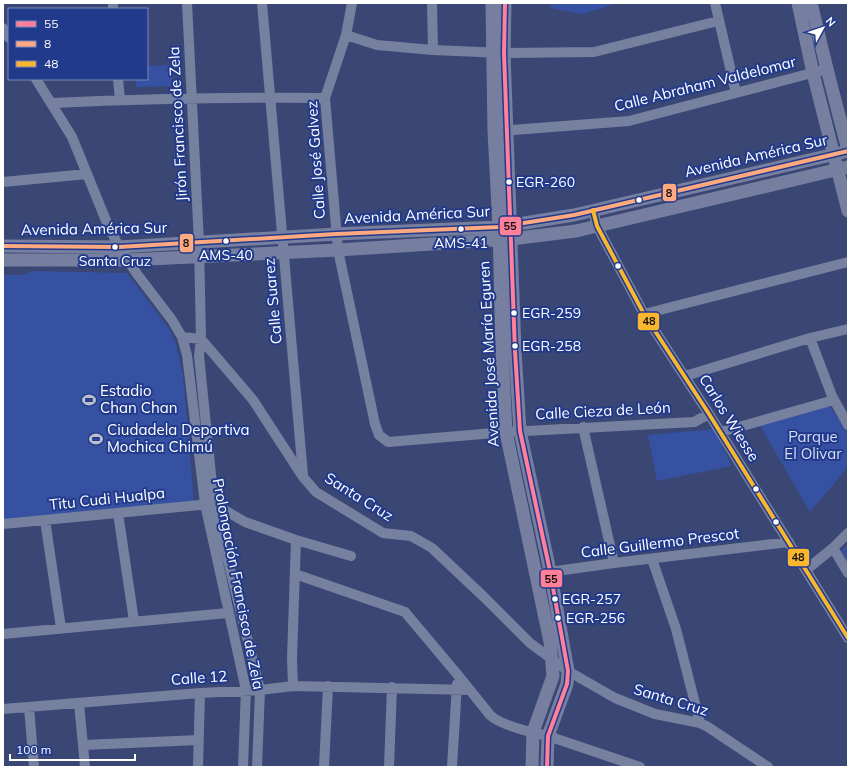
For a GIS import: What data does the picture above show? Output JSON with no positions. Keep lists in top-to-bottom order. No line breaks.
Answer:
{"streets":{"main road":["Avenida América Sur","Avenida José María Eguren"],"street":["Calle Abraham Valdelomar","Jirón Francisco de Zela","Calle José Galvez","Calle Suarez","Calle Cieza de León","Carlos Wiesse","Santa Cruz","Titu Cudi Hualpa","Calle Guillermo Prescot","Prolongación Francisco de Zela","Calle 12"]},"crossings":[["Calle Abraham Valdelomar","Avenida José María Eguren"],["Jirón Francisco de Zela","Avenida América Sur"],["Jirón Francisco de Zela","Santa Cruz"],["Jirón Francisco de Zela","Prolongación Francisco de Zela"],["Avenida América Sur","Calle José Galvez"],["Avenida América Sur","Calle Suarez"],["Avenida América Sur","Avenida José María Eguren"],["Avenida América Sur","Carlos Wiesse"],["Calle José Galvez","Calle Cieza de León"],["Calle Suarez","Santa Cruz"],["Avenida José María Eguren","Calle Cieza de León"],["Avenida José María Eguren","Santa Cruz"],["Avenida José María Eguren","Calle Guillermo Prescot"],["Calle Cieza de León","Carlos Wiesse"],["Carlos Wiesse","Calle Guillermo Prescot"],["Santa Cruz","Prolongación Francisco de Zela"],["Titu Cudi Hualpa","Prolongación Francisco de Zela"],["Prolongación Francisco de Zela","Calle 12"]],"parks":["Parque El Olivar"],"places":{"other":["EGR-260","AMS-41","AMS-40","Santa Cruz","EGR-259","EGR-258","EGR-257","EGR-256"],"sports":["Estadio Chan Chan","Ciudadela Deportiva Mochica Chimú"]},"lines":["transit line 55","transit line 8","transit line 48"],"legend":["55","8","48"],"scale_bar":"100 m","north":"top right"}
